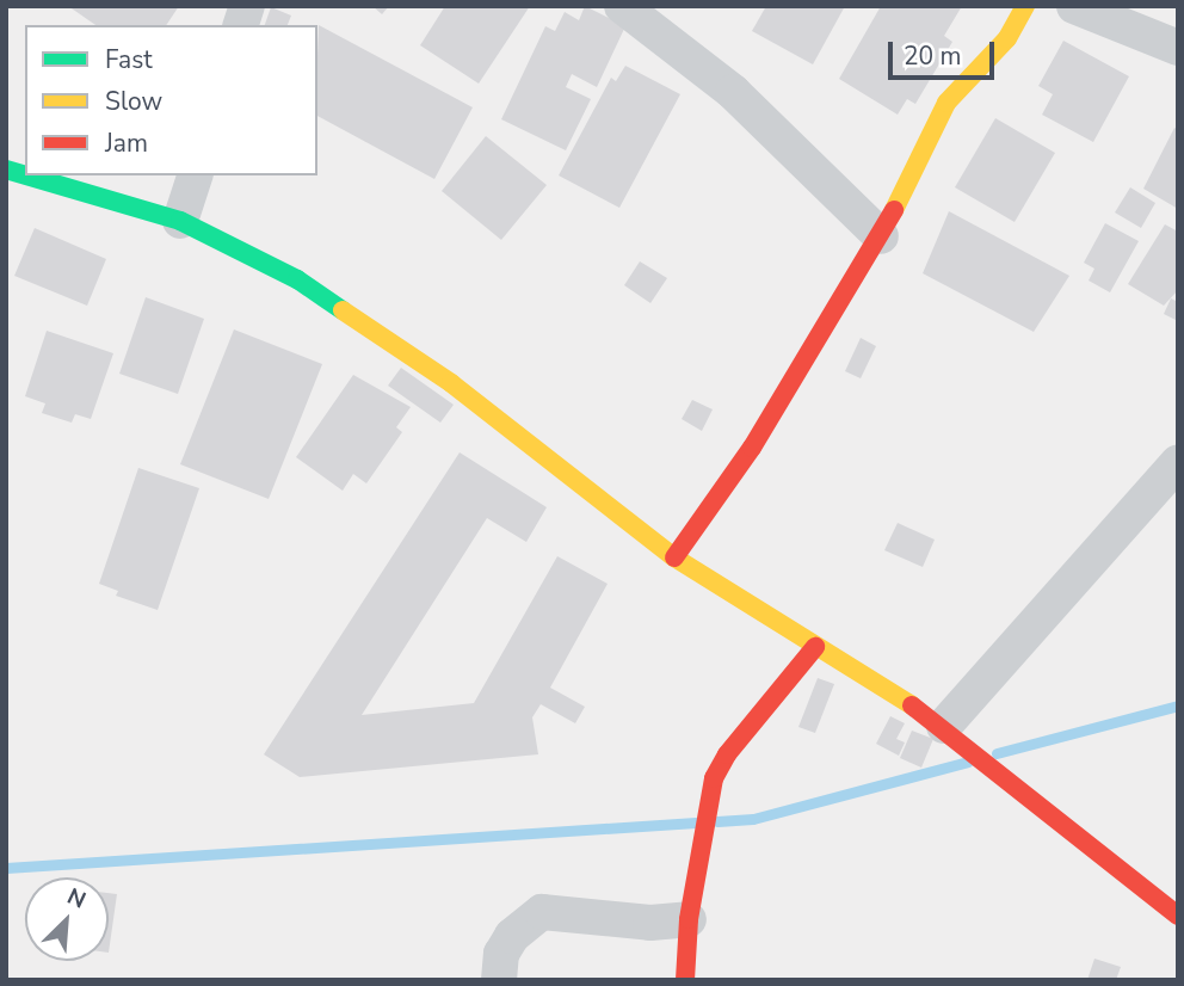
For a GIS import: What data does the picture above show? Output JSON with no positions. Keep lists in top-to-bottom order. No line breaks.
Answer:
{"legend":["Fast","Slow","Jam"],"scale_bar":"20 m","north":"top right"}
